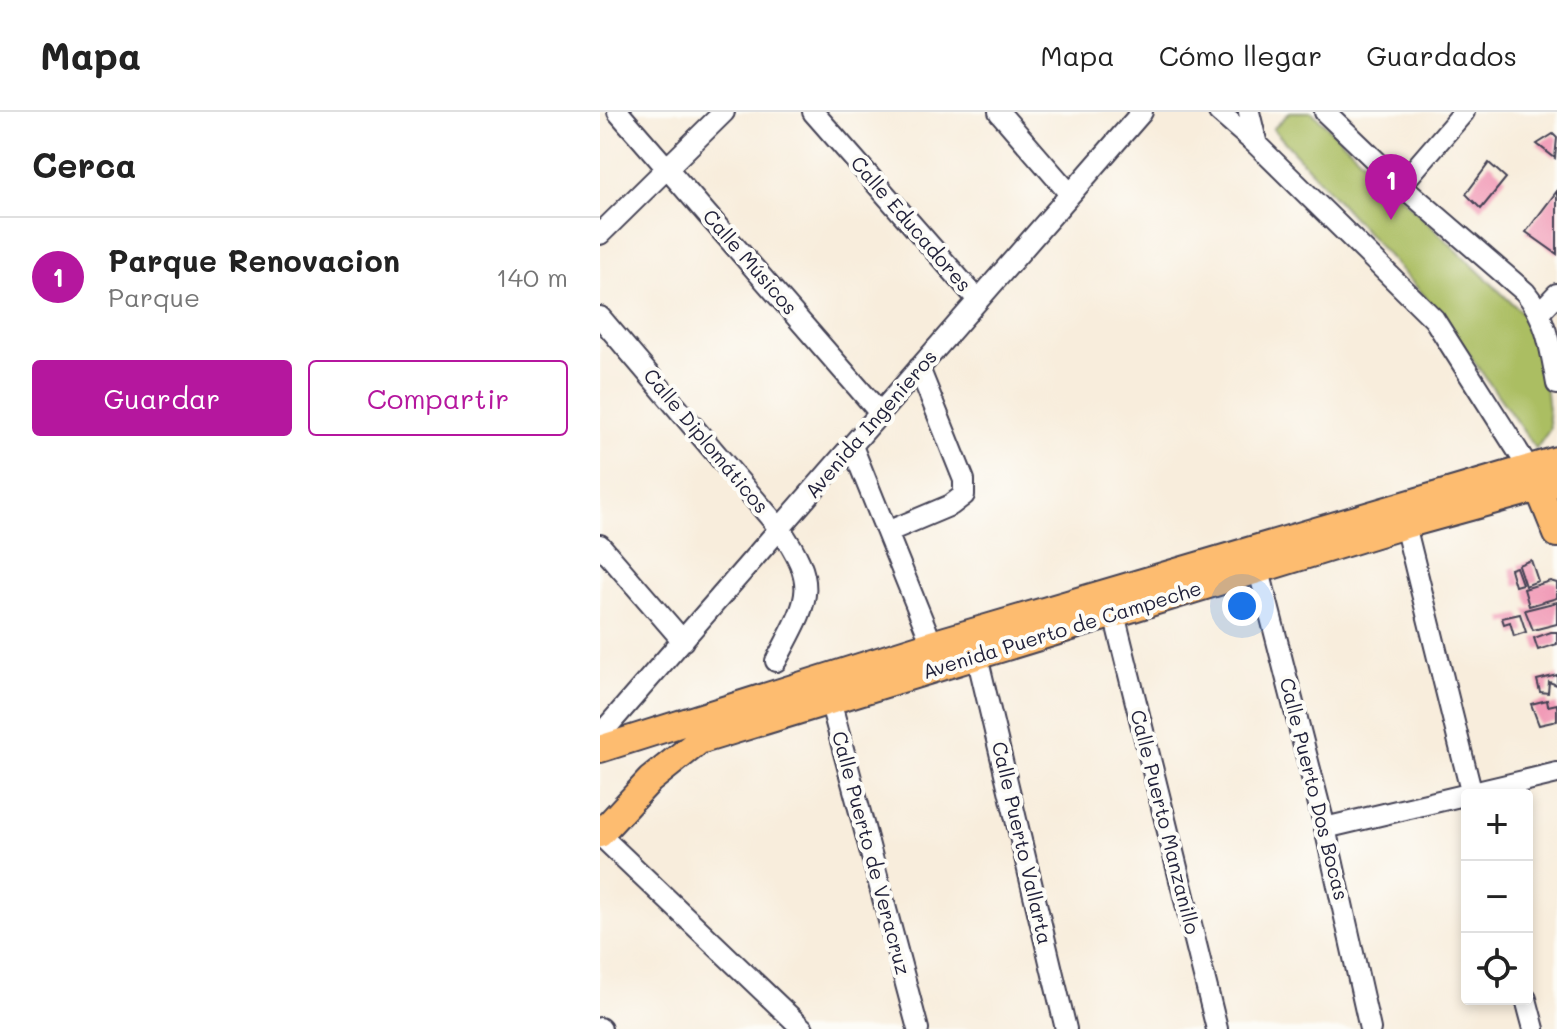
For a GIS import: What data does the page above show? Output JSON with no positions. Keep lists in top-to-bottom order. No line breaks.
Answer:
{"streets":{"main road":["Avenida Puerto de Campeche"],"street":["Calle Educadores","Calle Músicos","Avenida Ingenieros","Calle Diplomáticos","Calle Puerto Dos Bocas","Calle Puerto Manzanillo","Calle Puerto Vallarta","Calle Puerto de Veracruz"]},"crossings":[["Calle Educadores","Avenida Ingenieros"],["Calle Músicos","Avenida Ingenieros"],["Avenida Ingenieros","Calle Diplomáticos"],["Avenida Puerto de Campeche","Calle Puerto Dos Bocas"],["Avenida Puerto de Campeche","Calle Puerto Manzanillo"],["Avenida Puerto de Campeche","Calle Puerto Vallarta"],["Avenida Puerto de Campeche","Calle Puerto de Veracruz"]],"page":{"header":"Mapa","nav":["Mapa","Cómo llegar","Guardados"],"heading":"Cerca","pins":"1","list":[{"mark":"1","name":"Parque Renovacion","note":"Parque","value":"140 m"}],"buttons":["Guardar","Compartir"],"map_buttons":["+","−"]}}
